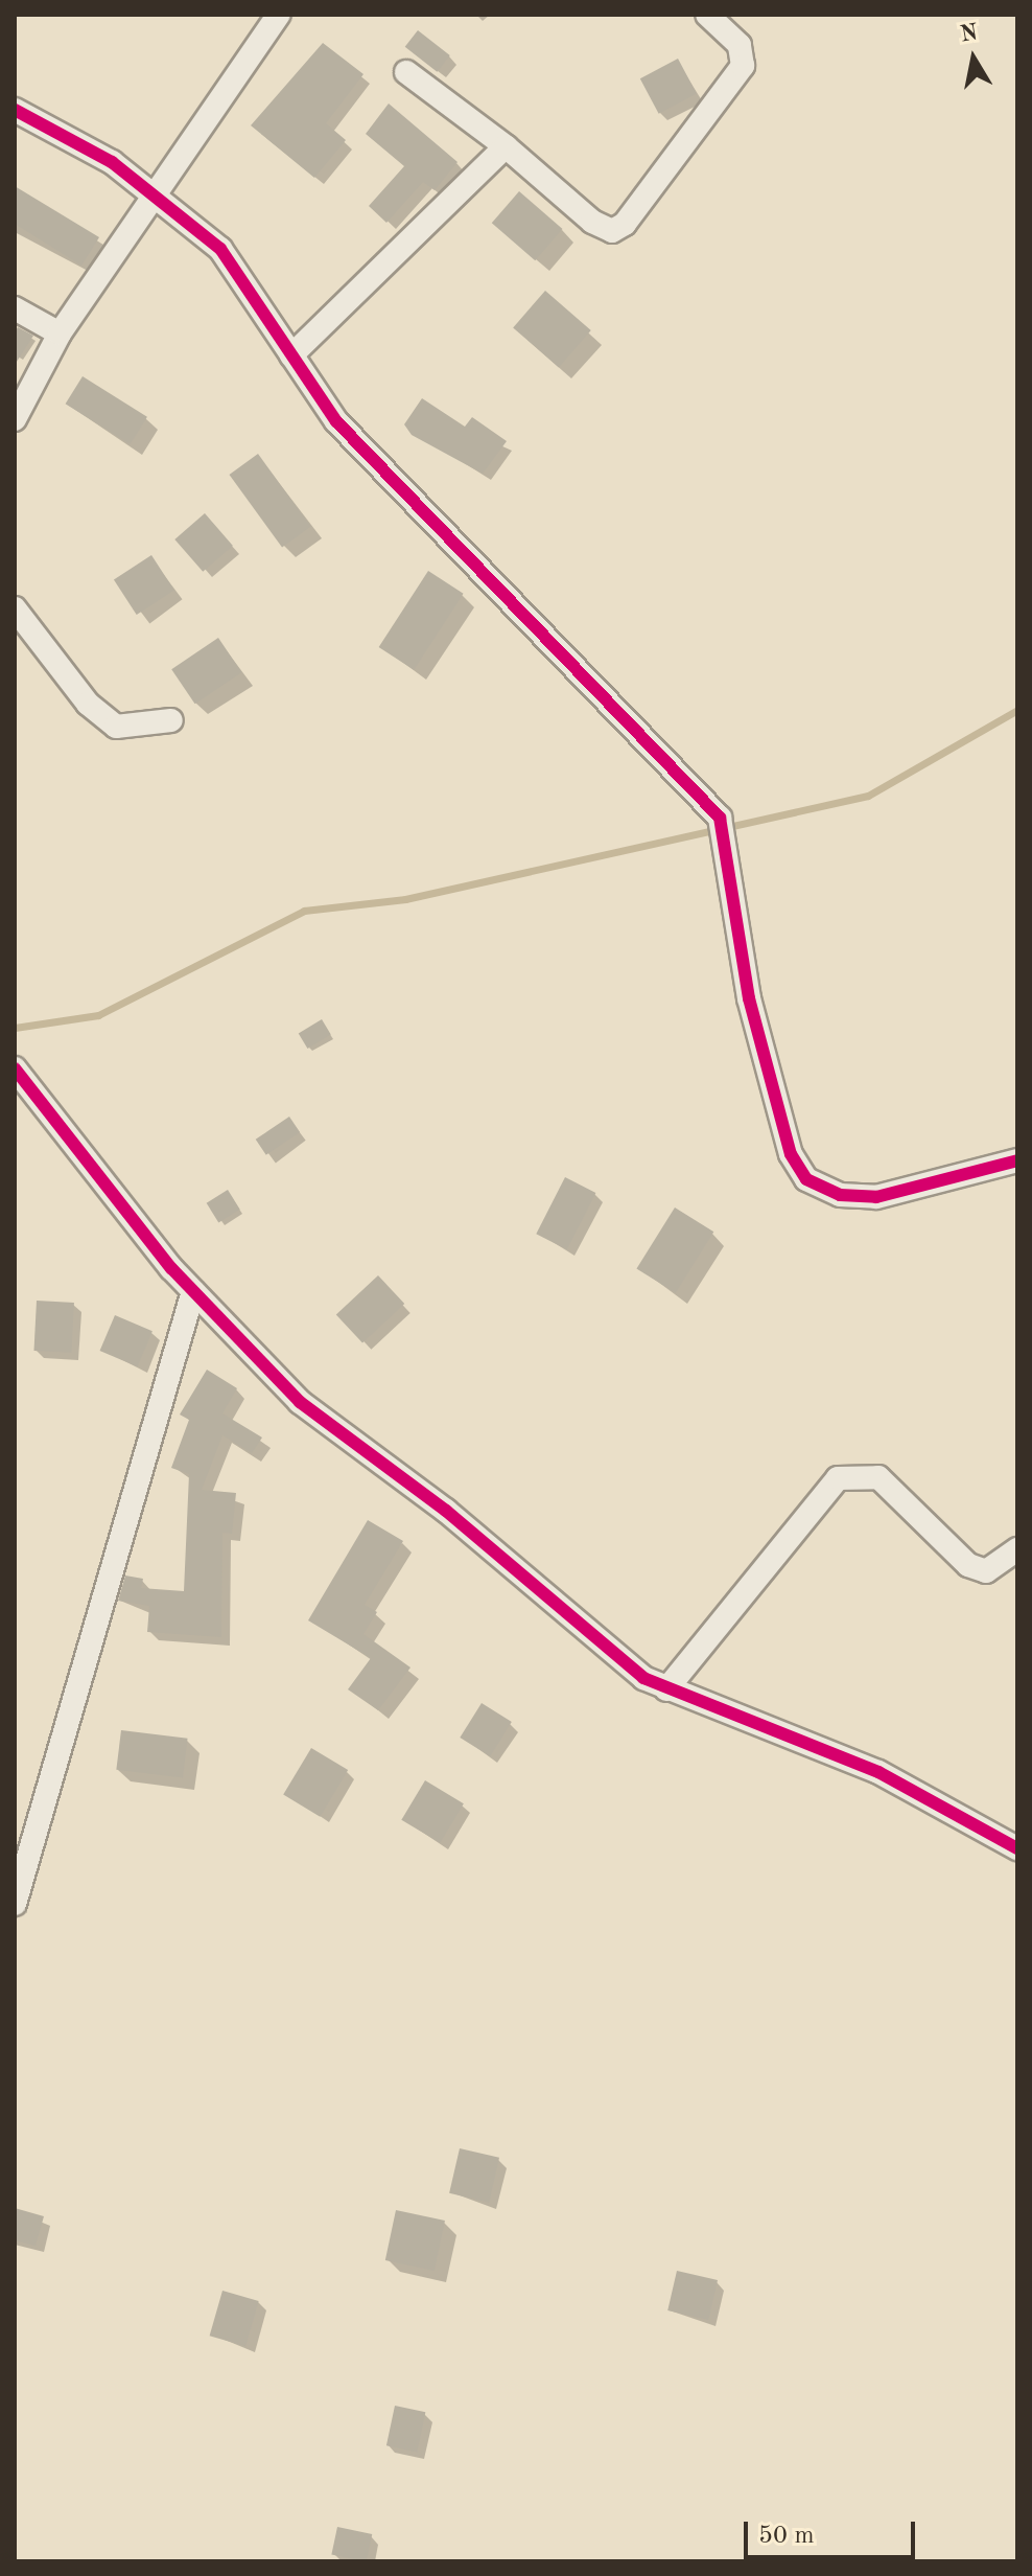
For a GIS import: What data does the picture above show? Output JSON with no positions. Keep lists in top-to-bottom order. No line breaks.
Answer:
{"scale_bar":"50 m","north":"top"}
